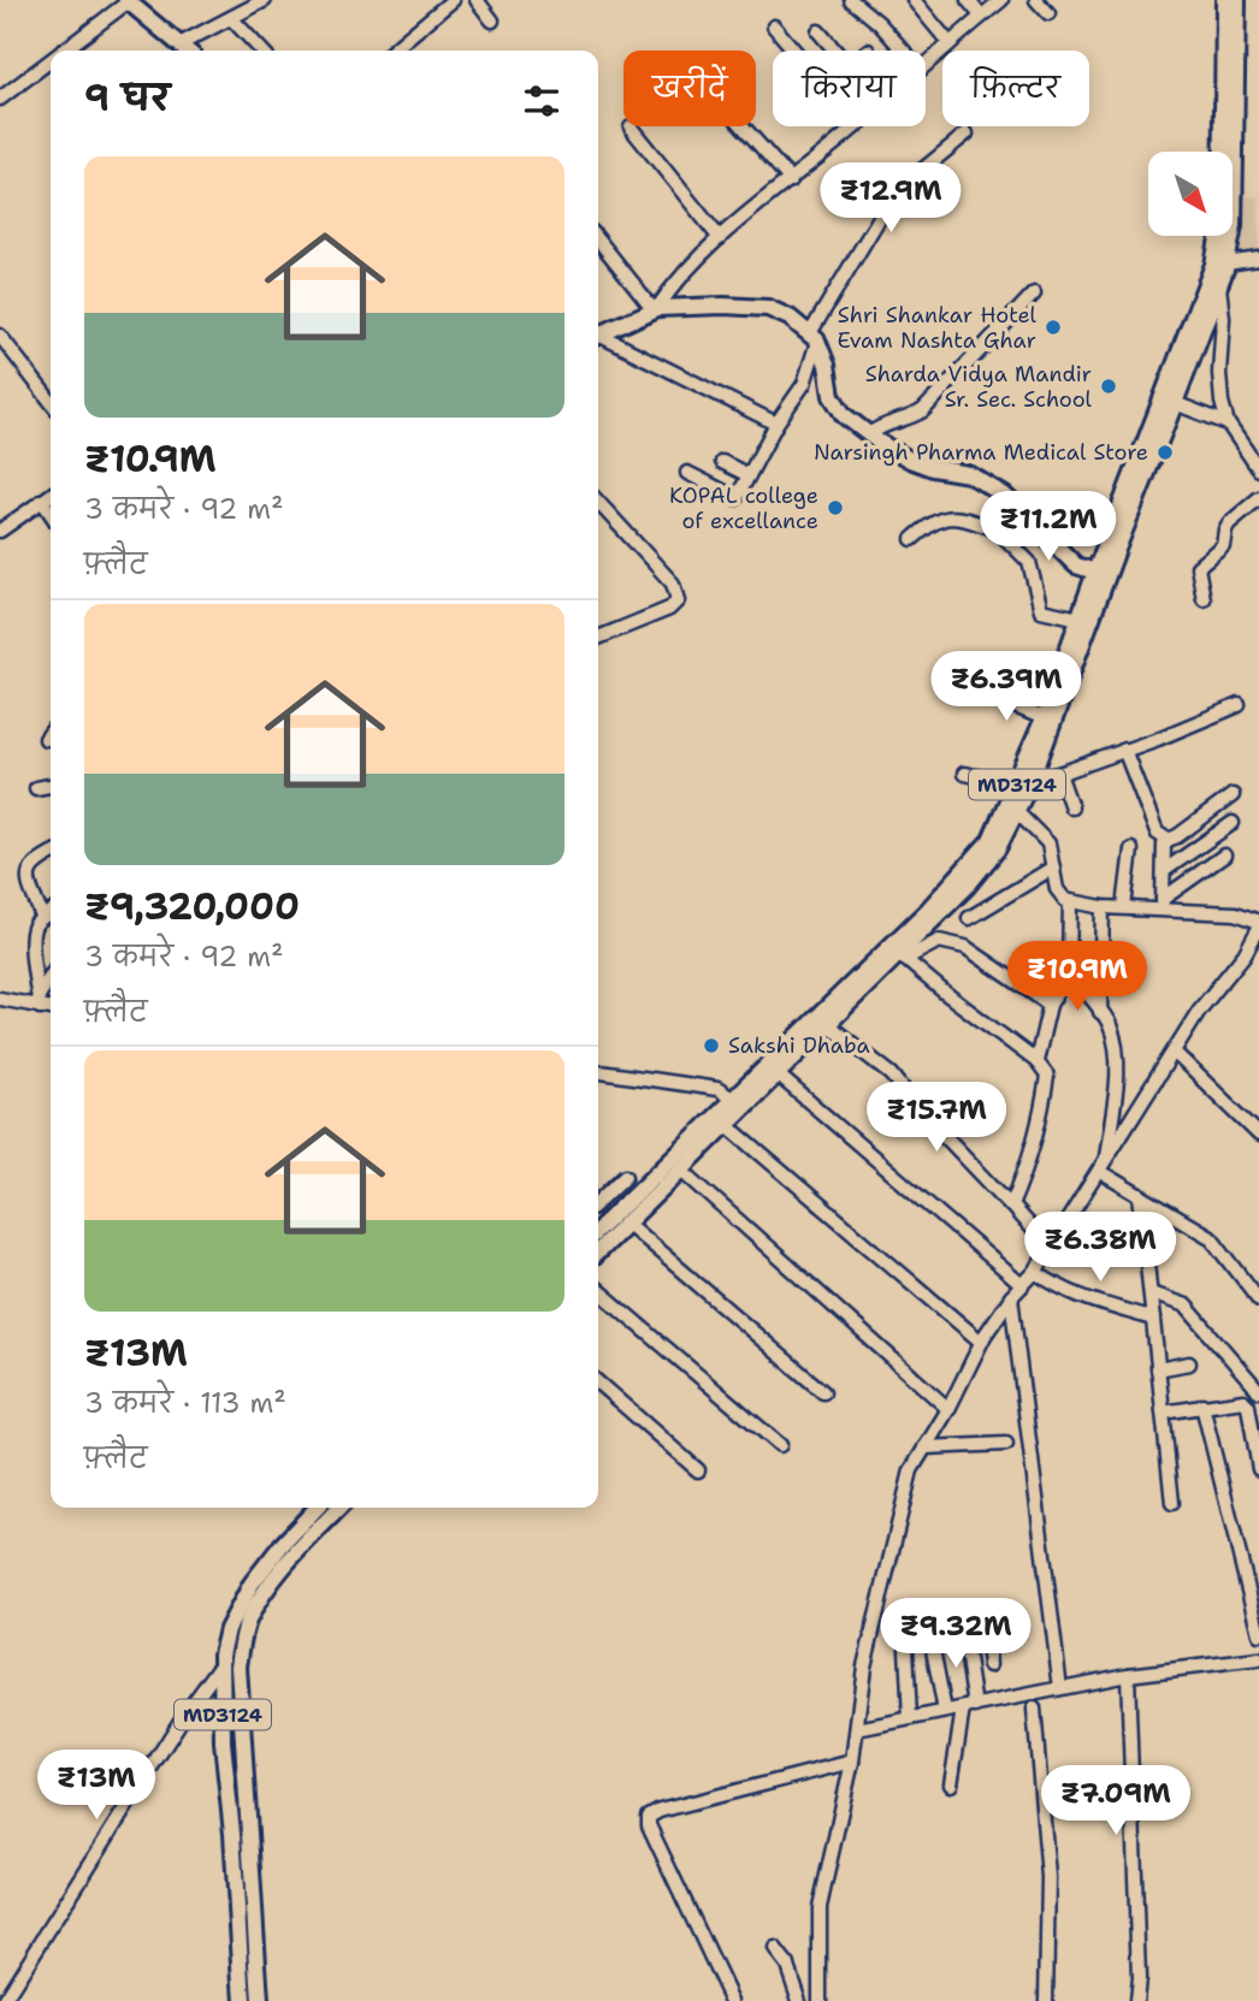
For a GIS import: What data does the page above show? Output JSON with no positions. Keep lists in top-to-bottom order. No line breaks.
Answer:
{"streets":{"main road":["MD3124"]},"places":["Shri Shankar Hotel Evam Nashta Ghar","Sharda Vidya Mandir Sr. Sec. School","Narsingh Pharma Medical Store","KOPAL college of excellance","Sakshi Dhaba"],"north":"bottom right","page":{"chip":["खरीदें","किराया","फ़िल्टर"],"heading":"9 घर","list":[{"name":"₹10.9M","note":"3 कमरे · 92 m² · फ़्लैट"},{"name":"₹9,320,000","note":"3 कमरे · 92 m² · फ़्लैट"},{"name":"₹13M","note":"3 कमरे · 113 m² · फ़्लैट"}],"price":["₹12.9M","₹11.2M","₹6.39M","₹10.9M","₹15.7M","₹6.38M","₹9.32M","₹13M","₹7.09M"]}}
